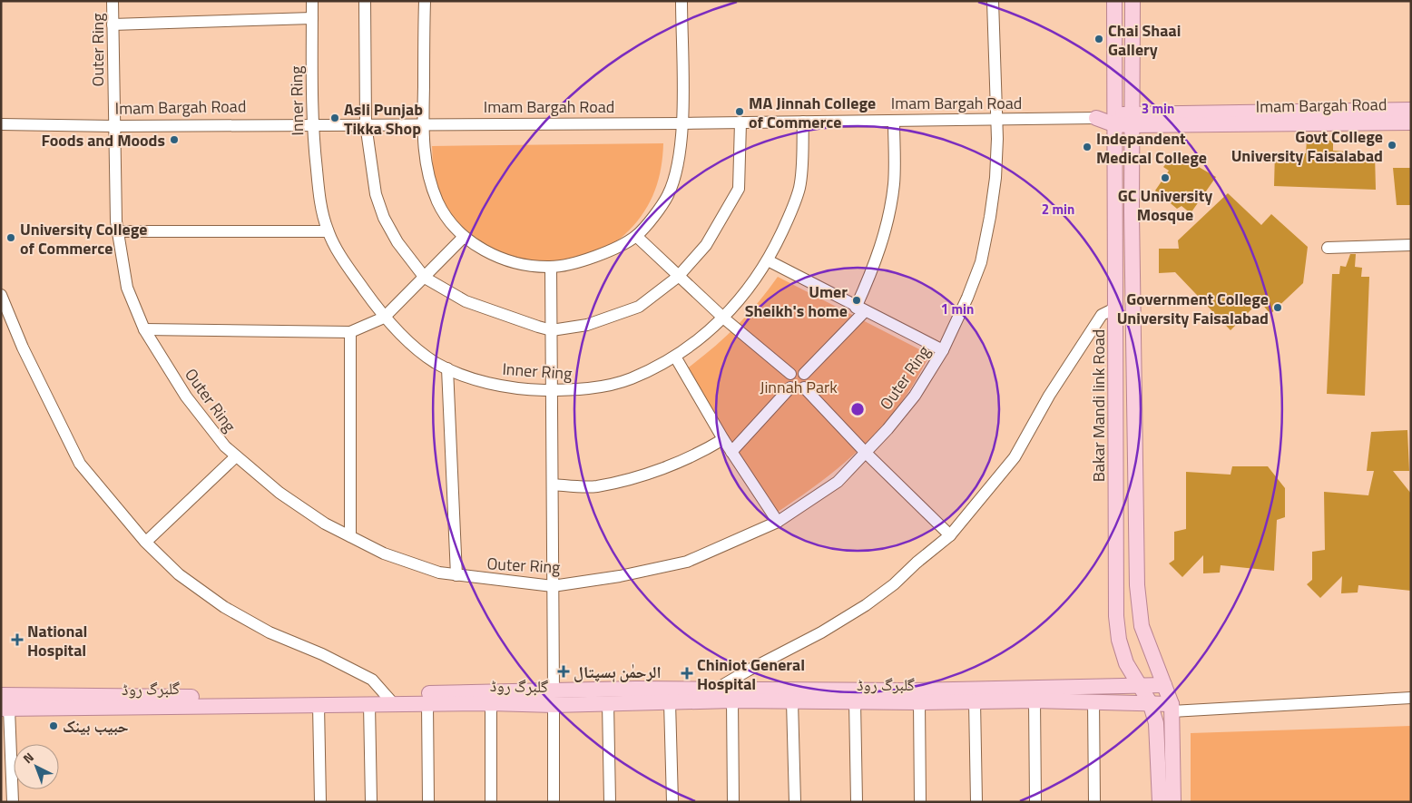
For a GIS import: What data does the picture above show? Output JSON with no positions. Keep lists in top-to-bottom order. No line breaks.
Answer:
{"streets":{"main road":["Imam Bargah Road","Bakar Mandi link Road","گلبرگ روڈ"],"street":["Outer Ring","Inner Ring"]},"crossings":[["Outer Ring","Imam Bargah Road"],["Inner Ring","Imam Bargah Road"],["Imam Bargah Road","Bakar Mandi link Road"],["Bakar Mandi link Road","گلبرگ روڈ"]],"parks":["Jinnah Park"],"places":{"other":["Chai Shaai Gallery","MA Jinnah College of Commerce","Asli Punjab Tikka Shop","Foods and Moods","Govt College University Faisalabad","Indepandent Medical College","GC University Mosque","University College of Commerce","Umer Sheikh's home","Government College University Faisalabad","حبیب بینک"],"health":["National Hospital","الرحمٰن ہسپتال","Chiniot General Hospital"]},"north":"top left","rings":["3 min","2 min","1 min"]}
